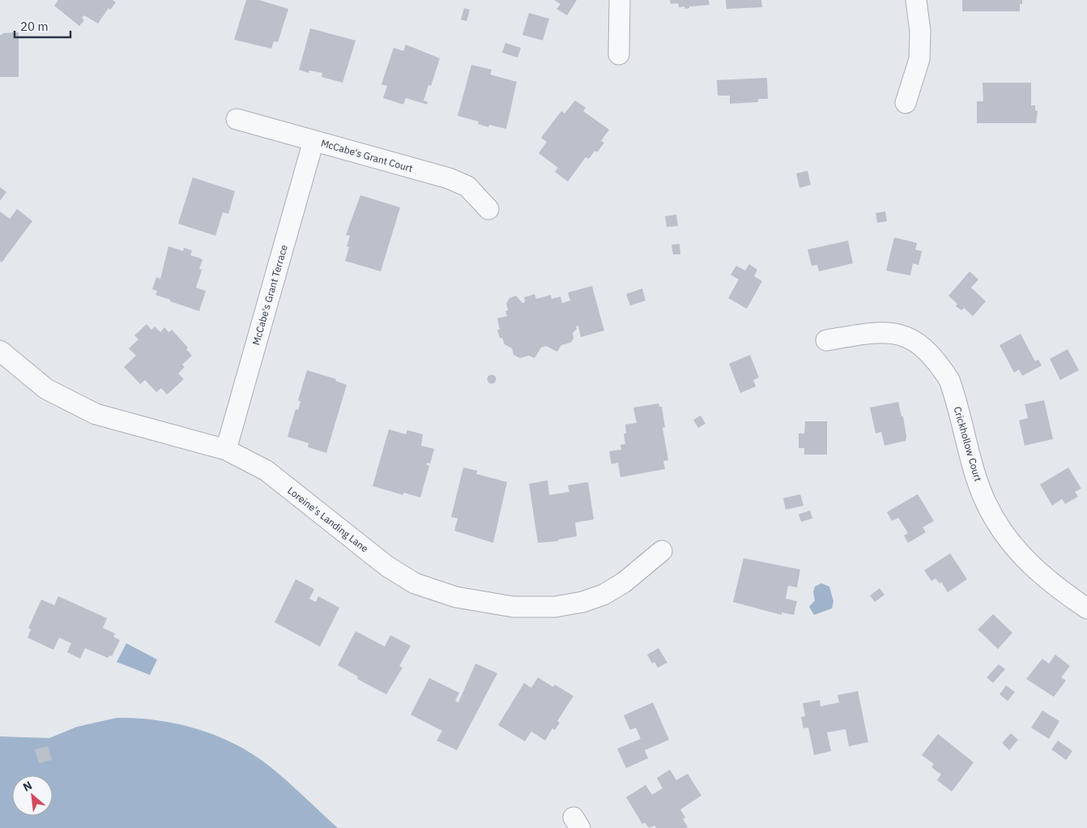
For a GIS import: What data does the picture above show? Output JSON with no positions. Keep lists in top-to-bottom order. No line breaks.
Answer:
{"streets":{"street":["McCabe's Grant Court","McCabe's Grant Terrace","Crickhollow Court","Loreine's Landing Lane"]},"crossings":[["McCabe's Grant Court","McCabe's Grant Terrace"],["McCabe's Grant Terrace","Loreine's Landing Lane"]],"scale_bar":"20 m","north":"top left"}
